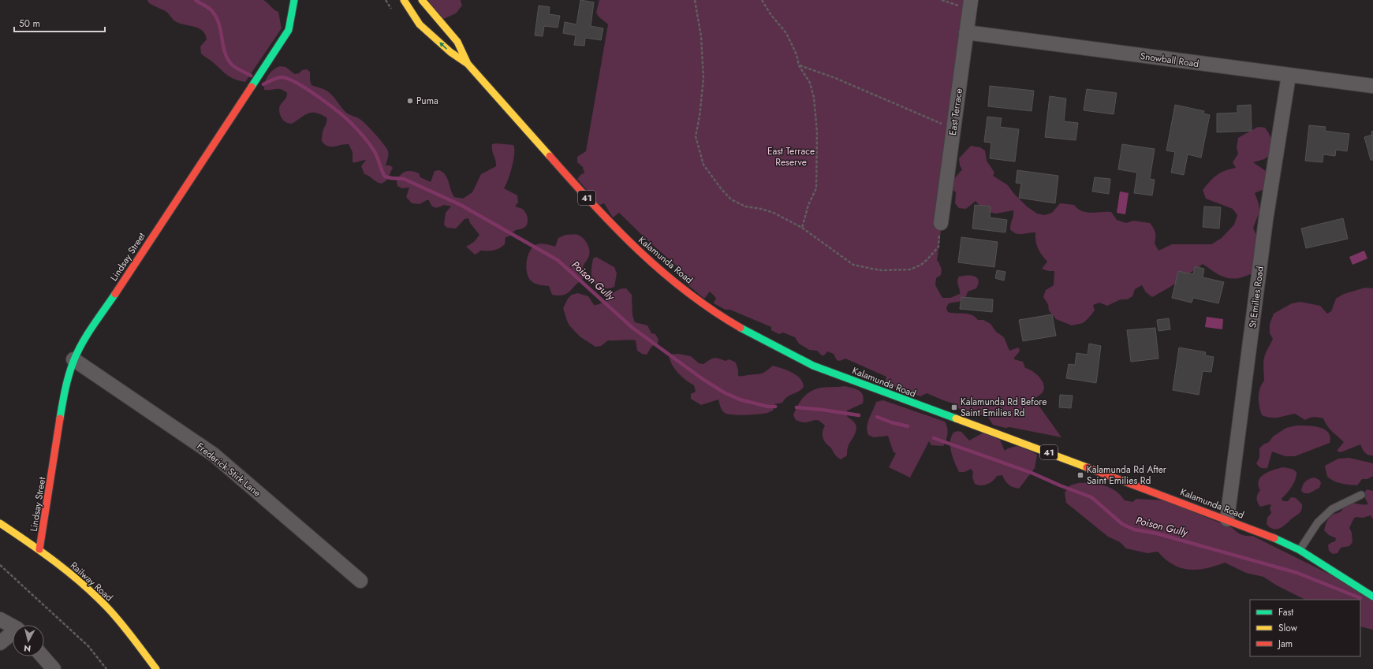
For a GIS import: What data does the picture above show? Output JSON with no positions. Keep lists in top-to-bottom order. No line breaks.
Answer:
{"streets":{"main road":["41","Lindsay Street","Kalamunda Road","Railway Road"],"street":["Snowball Road","East Terrace","St Emilies Road","Frederick Stirk Lane"]},"crossings":[["Snowball Road","East Terrace"],["Snowball Road","St Emilies Road"],["Lindsay Street","Frederick Stirk Lane"],["Lindsay Street","Railway Road"],["Kalamunda Road","St Emilies Road"]],"water":["Poison Gully"],"parks":["East Terrace Reserve"],"places":{"other":["Puma"],"transit":["Kalamunda Rd Before Saint Emilies Rd","Kalamunda Rd After Saint Emilies Rd"]},"legend":["Fast","Slow","Jam"],"scale_bar":"50 m","north":"bottom"}
